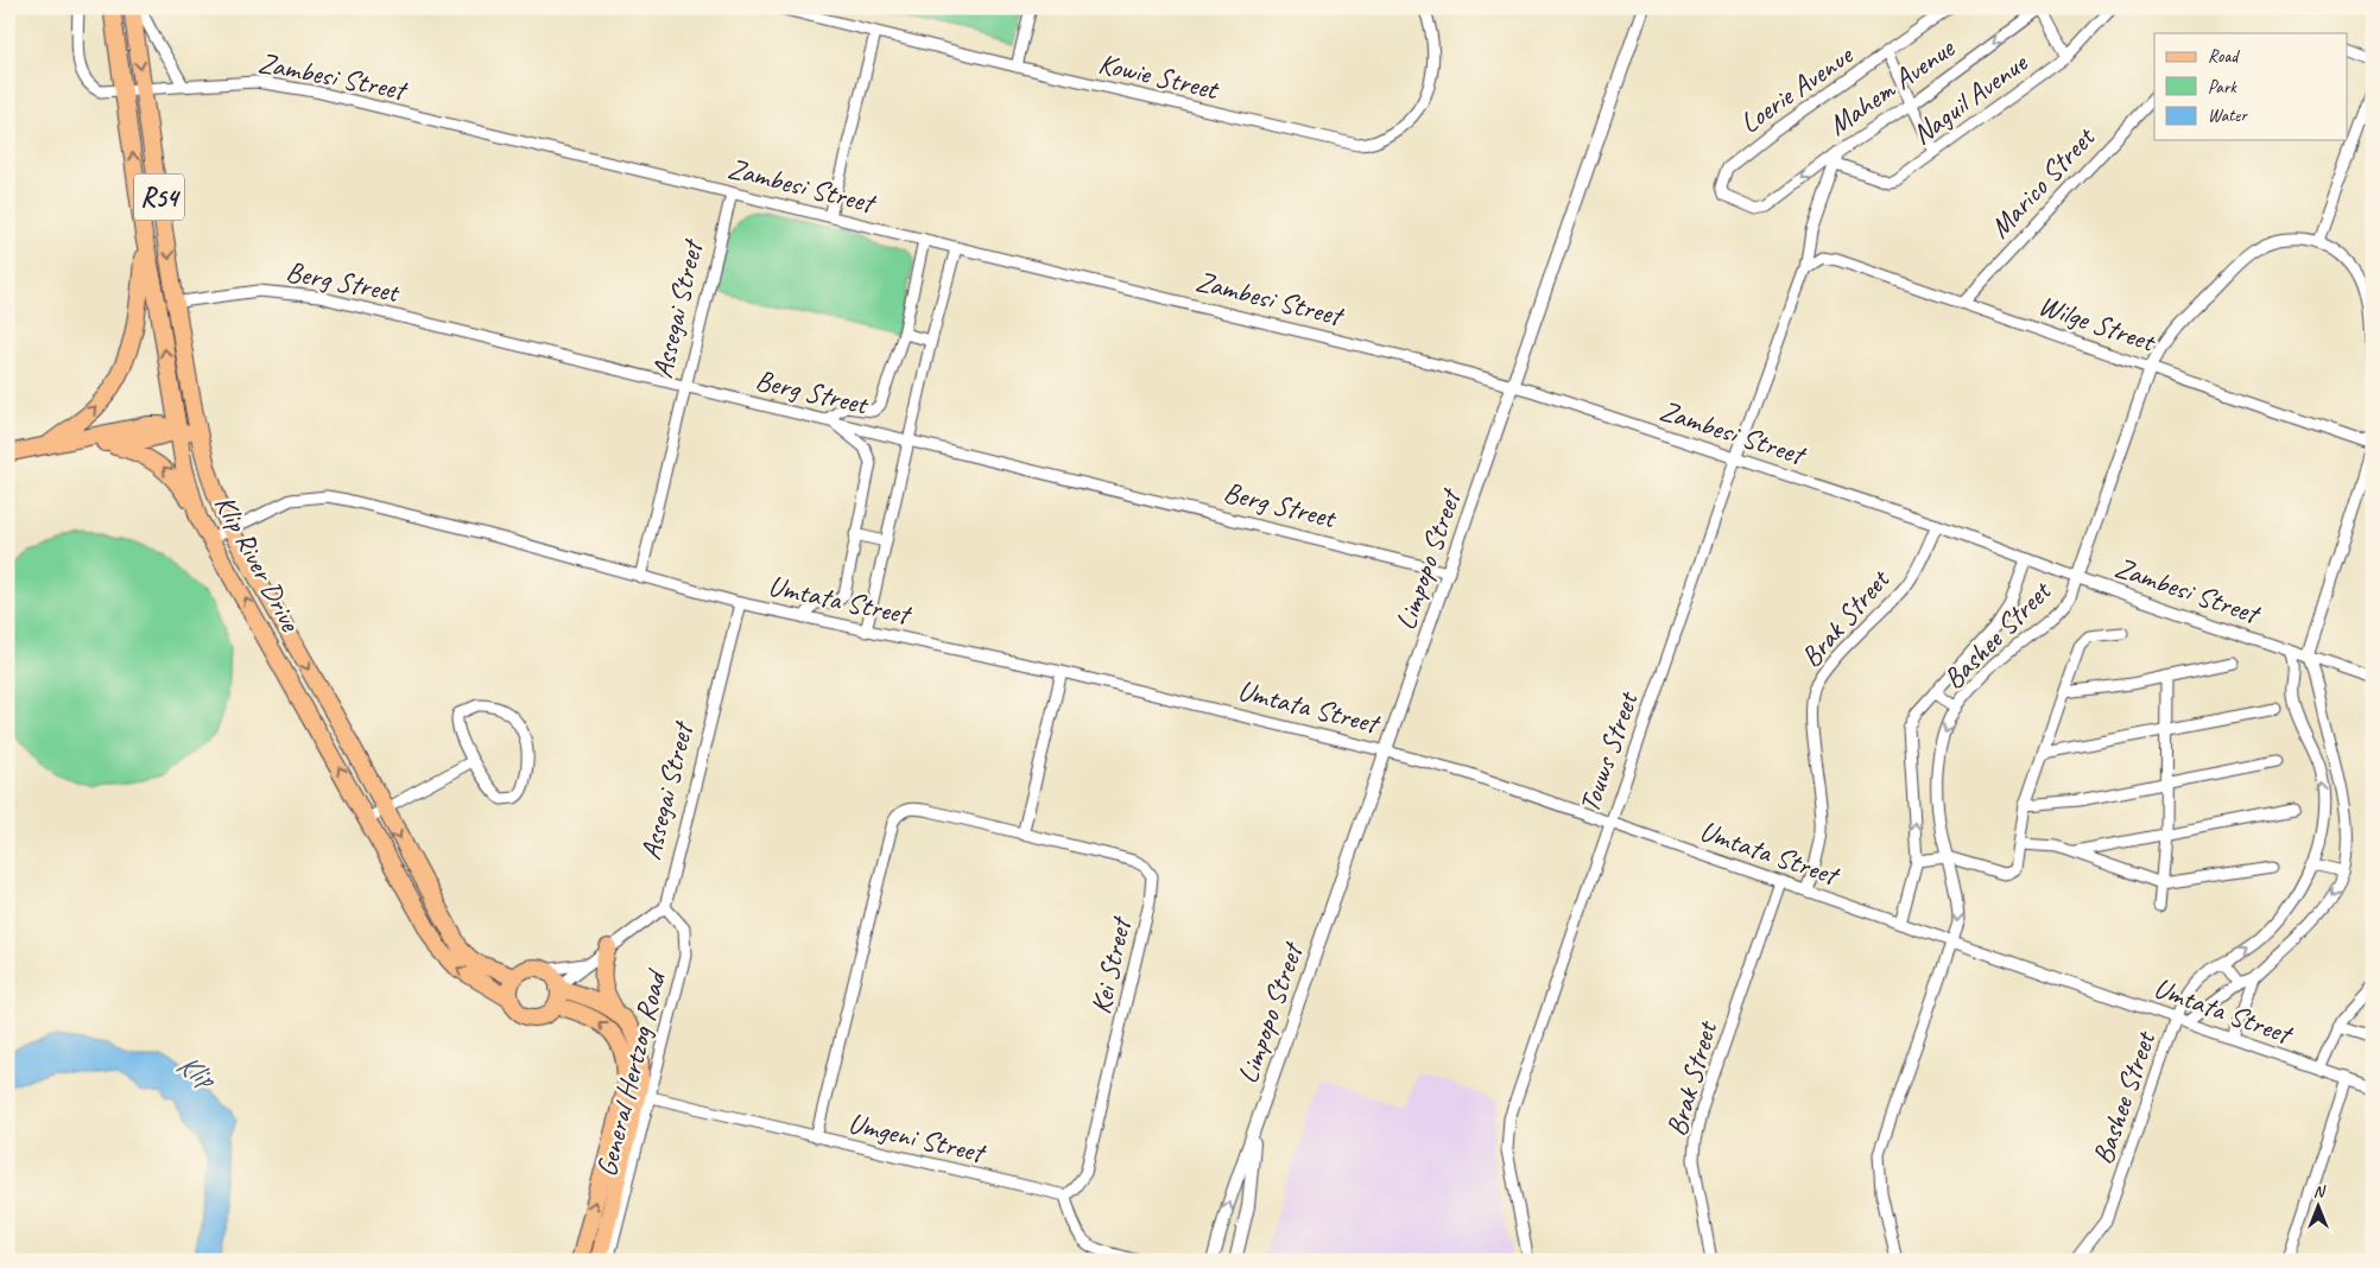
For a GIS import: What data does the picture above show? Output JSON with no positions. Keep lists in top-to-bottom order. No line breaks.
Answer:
{"streets":{"main road":["R54","Klip River Drive"],"street":["Zambesi Street","Kowie Street","Mahem Avenue","Loerie Avenue","Naguil Avenue","Marico Street","Berg Street","Assegai Street","Wilge Street","Limpopo Street","Umtata Street","Brak Street","Bashee Street","Touws Street","Kei Street","General Hertzog Road","Umgeni Street"]},"crossings":[["Zambesi Street","Assegai Street"],["Zambesi Street","Limpopo Street"],["Zambesi Street","Klip River Drive"],["Zambesi Street","Brak Street"],["Zambesi Street","Bashee Street"],["Zambesi Street","Touws Street"],["Mahem Avenue","Loerie Avenue"],["Mahem Avenue","Touws Street"],["Naguil Avenue","Touws Street"],["Marico Street","Wilge Street"],["Berg Street","Assegai Street"],["Berg Street","Limpopo Street"],["Berg Street","Klip River Drive"],["Assegai Street","Umtata Street"],["Assegai Street","General Hertzog Road"],["Wilge Street","Bashee Street"],["Wilge Street","Touws Street"],["Limpopo Street","Umtata Street"],["Klip River Drive","Umtata Street"],["Umtata Street","Brak Street"],["Umtata Street","Bashee Street"],["Umtata Street","Touws Street"],["Kei Street","Umgeni Street"],["General Hertzog Road","Umgeni Street"]],"one_way":["Mahem Avenue"],"water":["Klip"],"legend":["Road","Park","Water"],"north":"top"}
